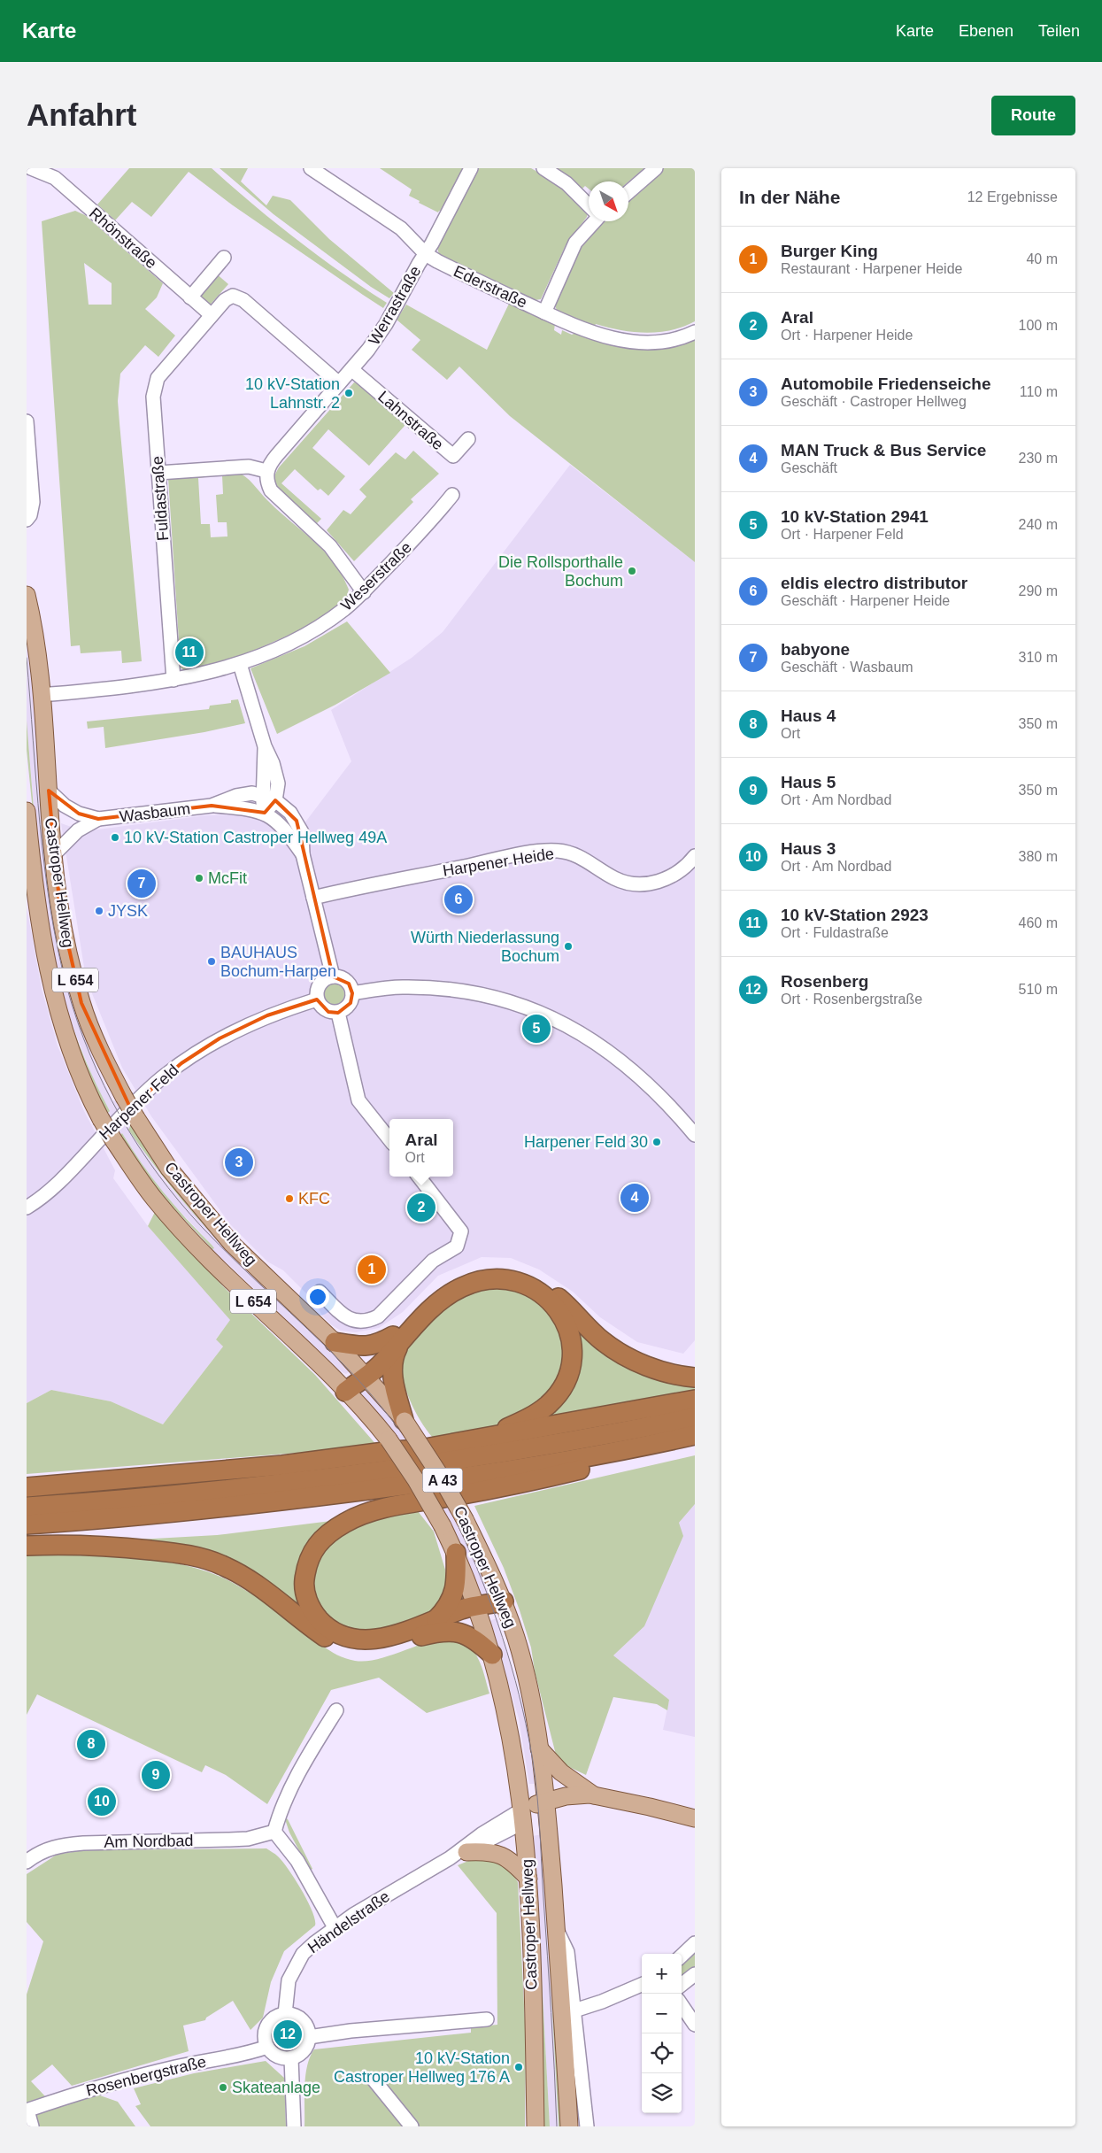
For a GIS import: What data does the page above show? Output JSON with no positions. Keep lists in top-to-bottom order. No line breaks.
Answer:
{"streets":{"highway":["A 43"],"main road":["Castroper Hellweg","L 654","Händelstraße"],"street":["Rhönstraße","Ederstraße","Werrastraße","Lahnstraße","Fuldastraße","Weserstraße","Wasbaum","Harpener Heide","Harpener Feld","Am Nordbad","Rosenbergstraße"]},"crossings":[["Rhönstraße","Fuldastraße"],["Ederstraße","Werrastraße"],["Werrastraße","Lahnstraße"],["Werrastraße","Fuldastraße"],["Fuldastraße","Weserstraße"],["Weserstraße","Castroper Hellweg"],["Wasbaum","Castroper Hellweg"],["Castroper Hellweg","Händelstraße"],["Händelstraße","Rosenbergstraße"]],"places":["10 kV-Station Lahnstr. 2","Die Rollsporthalle Bochum","10 kV-Station Castroper Hellweg 49A","McFit","JYSK","Würth Niederlassung Bochum","BAUHAUS Bochum-Harpen","Harpener Feld 30","KFC","10 kV-Station Castroper Hellweg 176 A","Skateanlage"],"north":"bottom right","page":{"header":"Karte","nav":["Karte","Ebenen","Teilen"],"buttons":"Route","title":"Anfahrt","heading":["In der Nähe","12 Ergebnisse"],"list":[{"mark":"1","name":"Burger King","note":"Restaurant · Harpener Heide","value":"40 m"},{"mark":"2","name":"Aral","note":"Ort · Harpener Heide","value":"100 m"},{"mark":"3","name":"Automobile Friedenseiche","note":"Geschäft · Castroper Hellweg","value":"110 m"},{"mark":"4","name":"MAN Truck & Bus Service","note":"Geschäft","value":"230 m"},{"mark":"5","name":"10 kV-Station 2941","note":"Ort · Harpener Feld","value":"240 m"},{"mark":"6","name":"eldis electro distributor","note":"Geschäft · Harpener Heide","value":"290 m"},{"mark":"7","name":"babyone","note":"Geschäft · Wasbaum","value":"310 m"},{"mark":"8","name":"Haus 4","note":"Ort","value":"350 m"},{"mark":"9","name":"Haus 5","note":"Ort · Am Nordbad","value":"350 m"},{"mark":"10","name":"Haus 3","note":"Ort · Am Nordbad","value":"380 m"},{"mark":"11","name":"10 kV-Station 2923","note":"Ort · Fuldastraße","value":"460 m"},{"mark":"12","name":"Rosenberg","note":"Ort · Rosenbergstraße","value":"510 m"}],"pins":["11","7","6","5","3","4","2","1","8","9","10","12"],"popup":["Aral","Ort"],"map_buttons":["+","−"]}}
